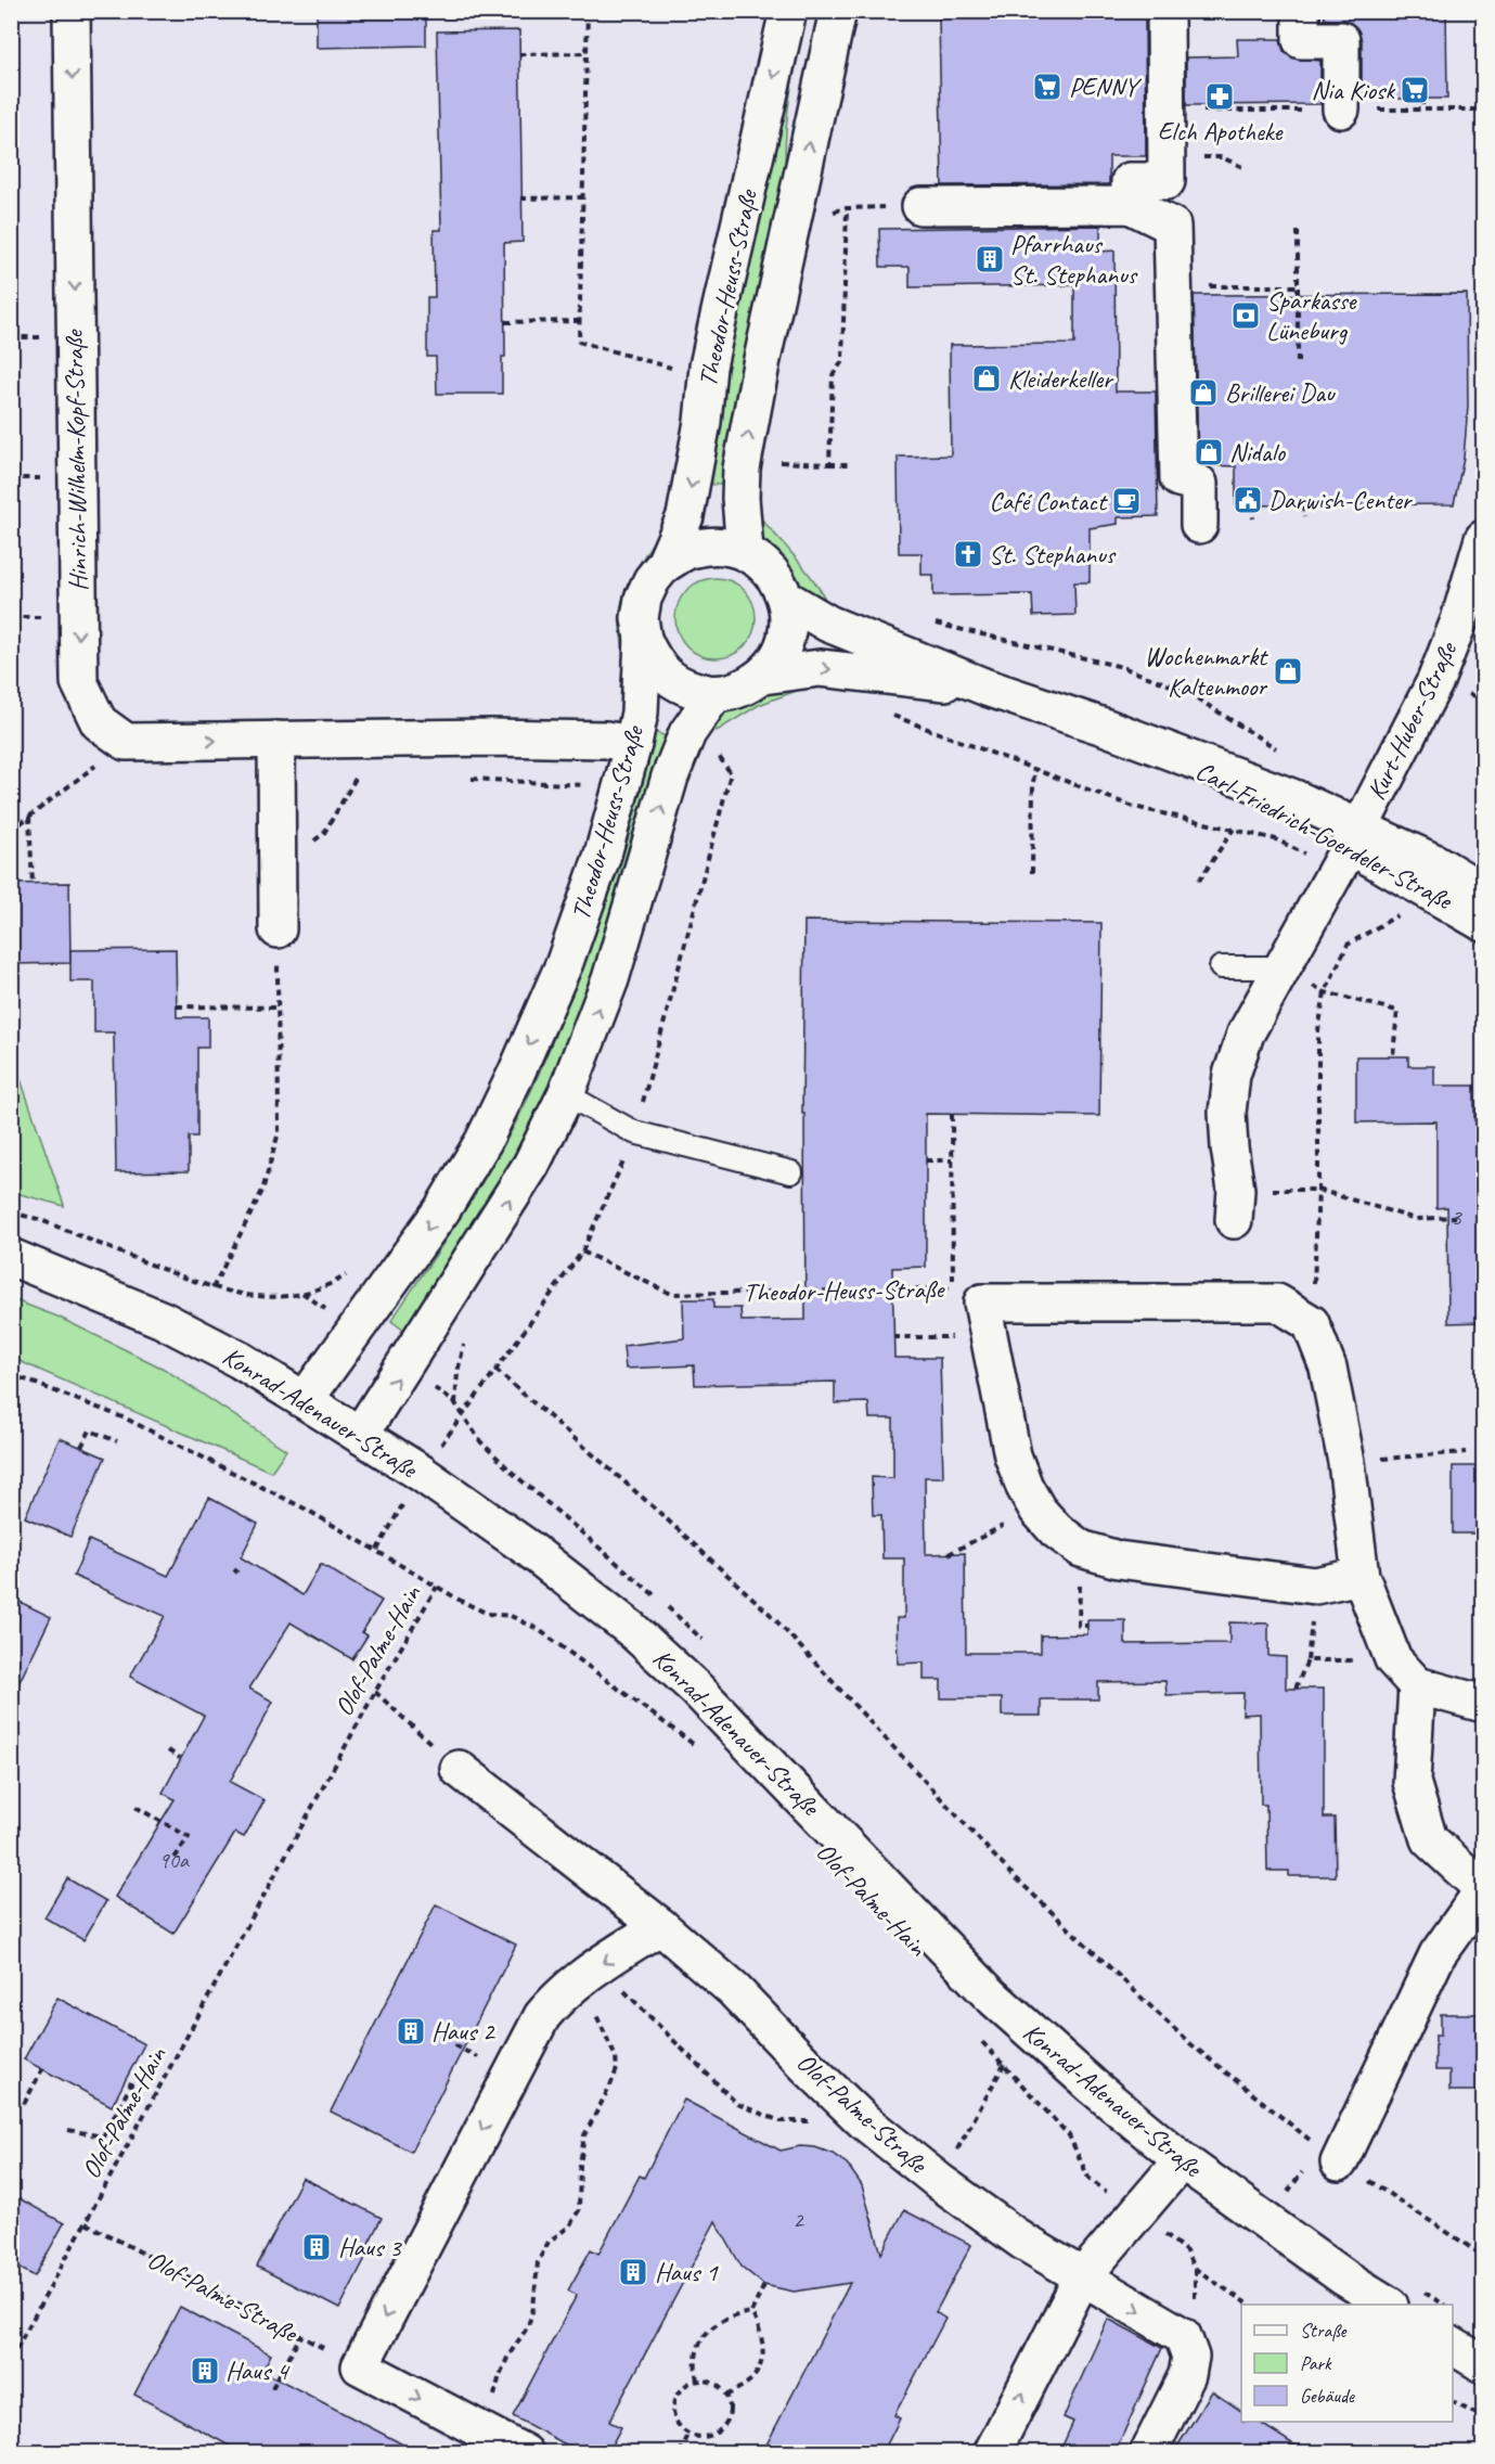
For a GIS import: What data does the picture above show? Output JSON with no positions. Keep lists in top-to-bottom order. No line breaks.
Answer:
{"streets":{"street":["Theodor-Heuss-Straße","Hinrich-Wilhelm-Kopf-Straße","Kurt-Huber-Straße","Carl-Friedrich-Goerdeler-Straße","Konrad-Adenauer-Straße","Olof-Palme-Straße"],"path":["Olof-Palme-Hain"]},"crossings":[["Theodor-Heuss-Straße","Carl-Friedrich-Goerdeler-Straße"],["Theodor-Heuss-Straße","Konrad-Adenauer-Straße"],["Kurt-Huber-Straße","Carl-Friedrich-Goerdeler-Straße"],["Olof-Palme-Hain","Olof-Palme-Straße"]],"one_way":["Hinrich-Wilhelm-Kopf-Straße"],"places":{"supermarket":["PENNY","Nia Kiosk"],"pharmacy":["Elch Apotheke"],"building":["Pfarrhaus St. Stephanus","Haus 2","Haus 3","Haus 1","Haus 4"],"bank":["Sparkasse Lüneburg"],"shop":["Kleiderkeller","Brillerei Dau","Nidalo","Wochenmarkt Kaltenmoor"],"public building":["Darwish-Center"],"cafe":["Café Contact"],"church":["St. Stephanus"]},"house_numbers":["3","90a","2"],"legend":["Straße","Park","Gebäude"]}
